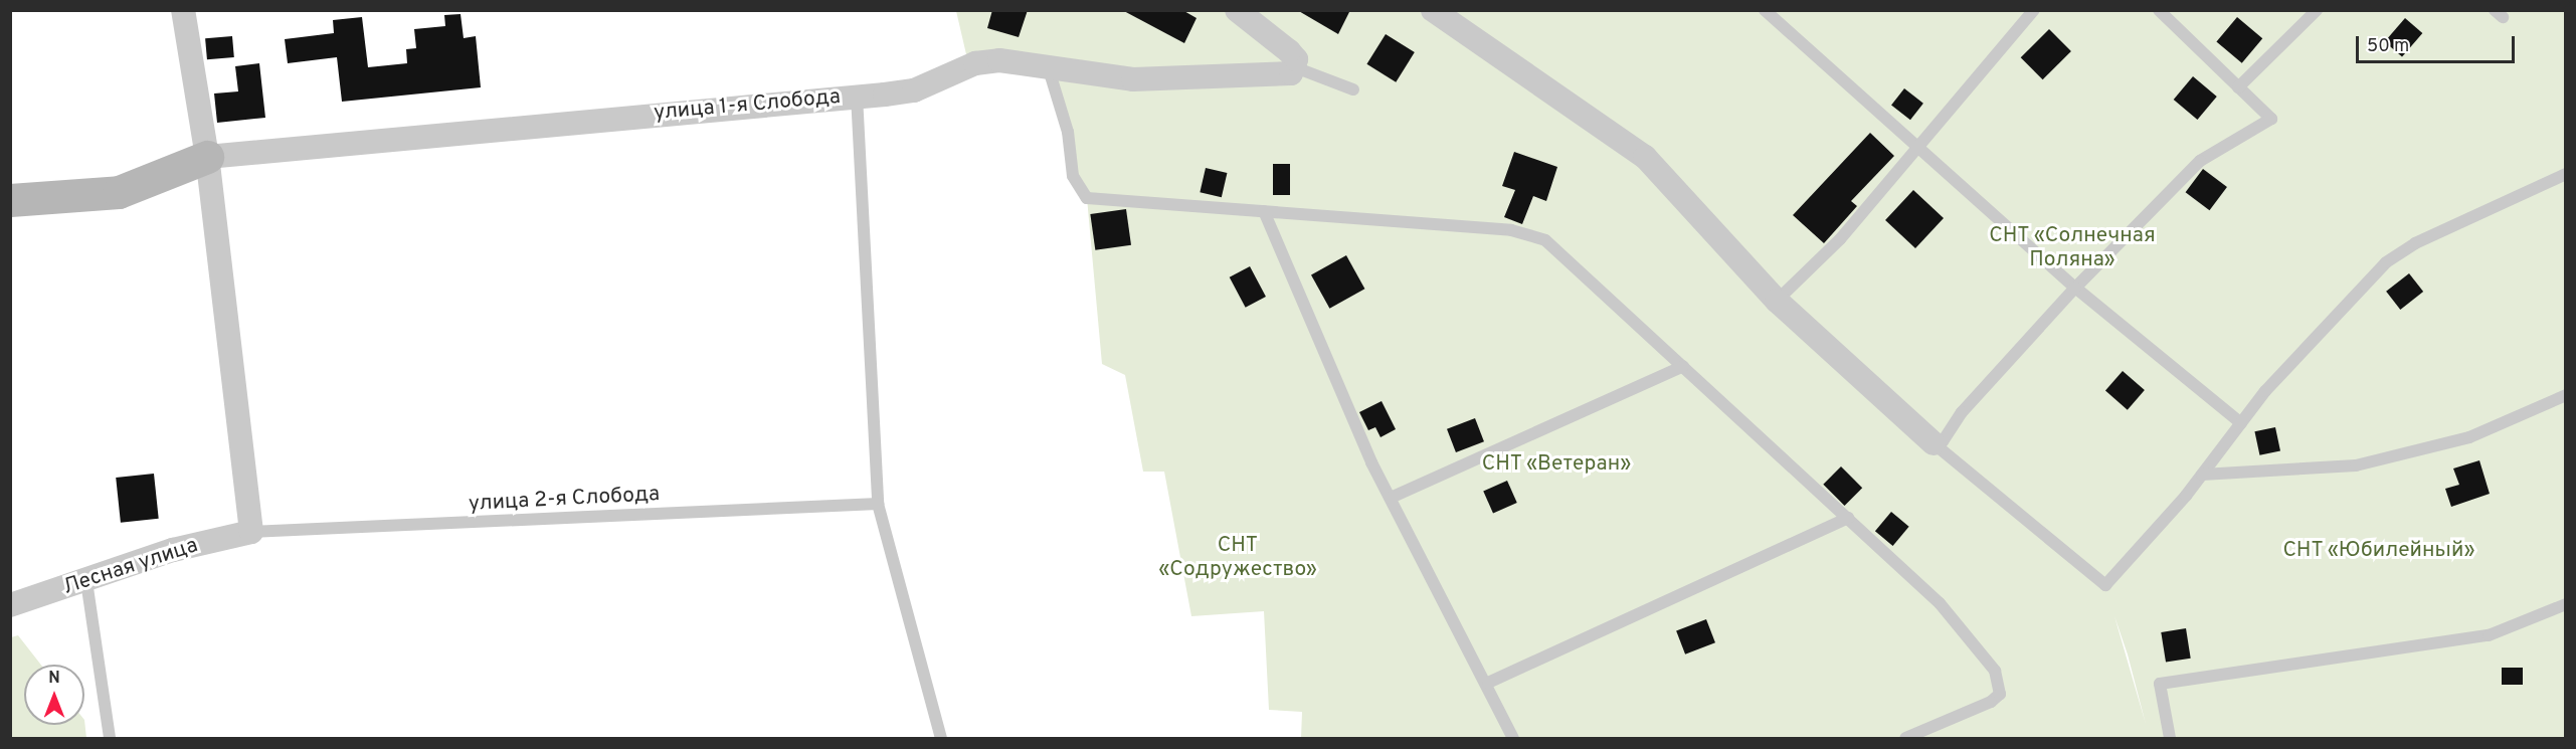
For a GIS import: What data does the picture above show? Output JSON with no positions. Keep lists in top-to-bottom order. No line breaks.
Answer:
{"streets":{"street":["улица 1-я Слобода","Лесная улица"],"lane":["улица 2-я Слобода"]},"crossings":[["улица 2-я Слобода","Лесная улица"]],"parks":["СНТ «Солнечная Поляна»","СНТ «Ветеран»","СНТ «Содружество»","СНТ «Юбилейный»"],"scale_bar":"50 m","north":"top"}
